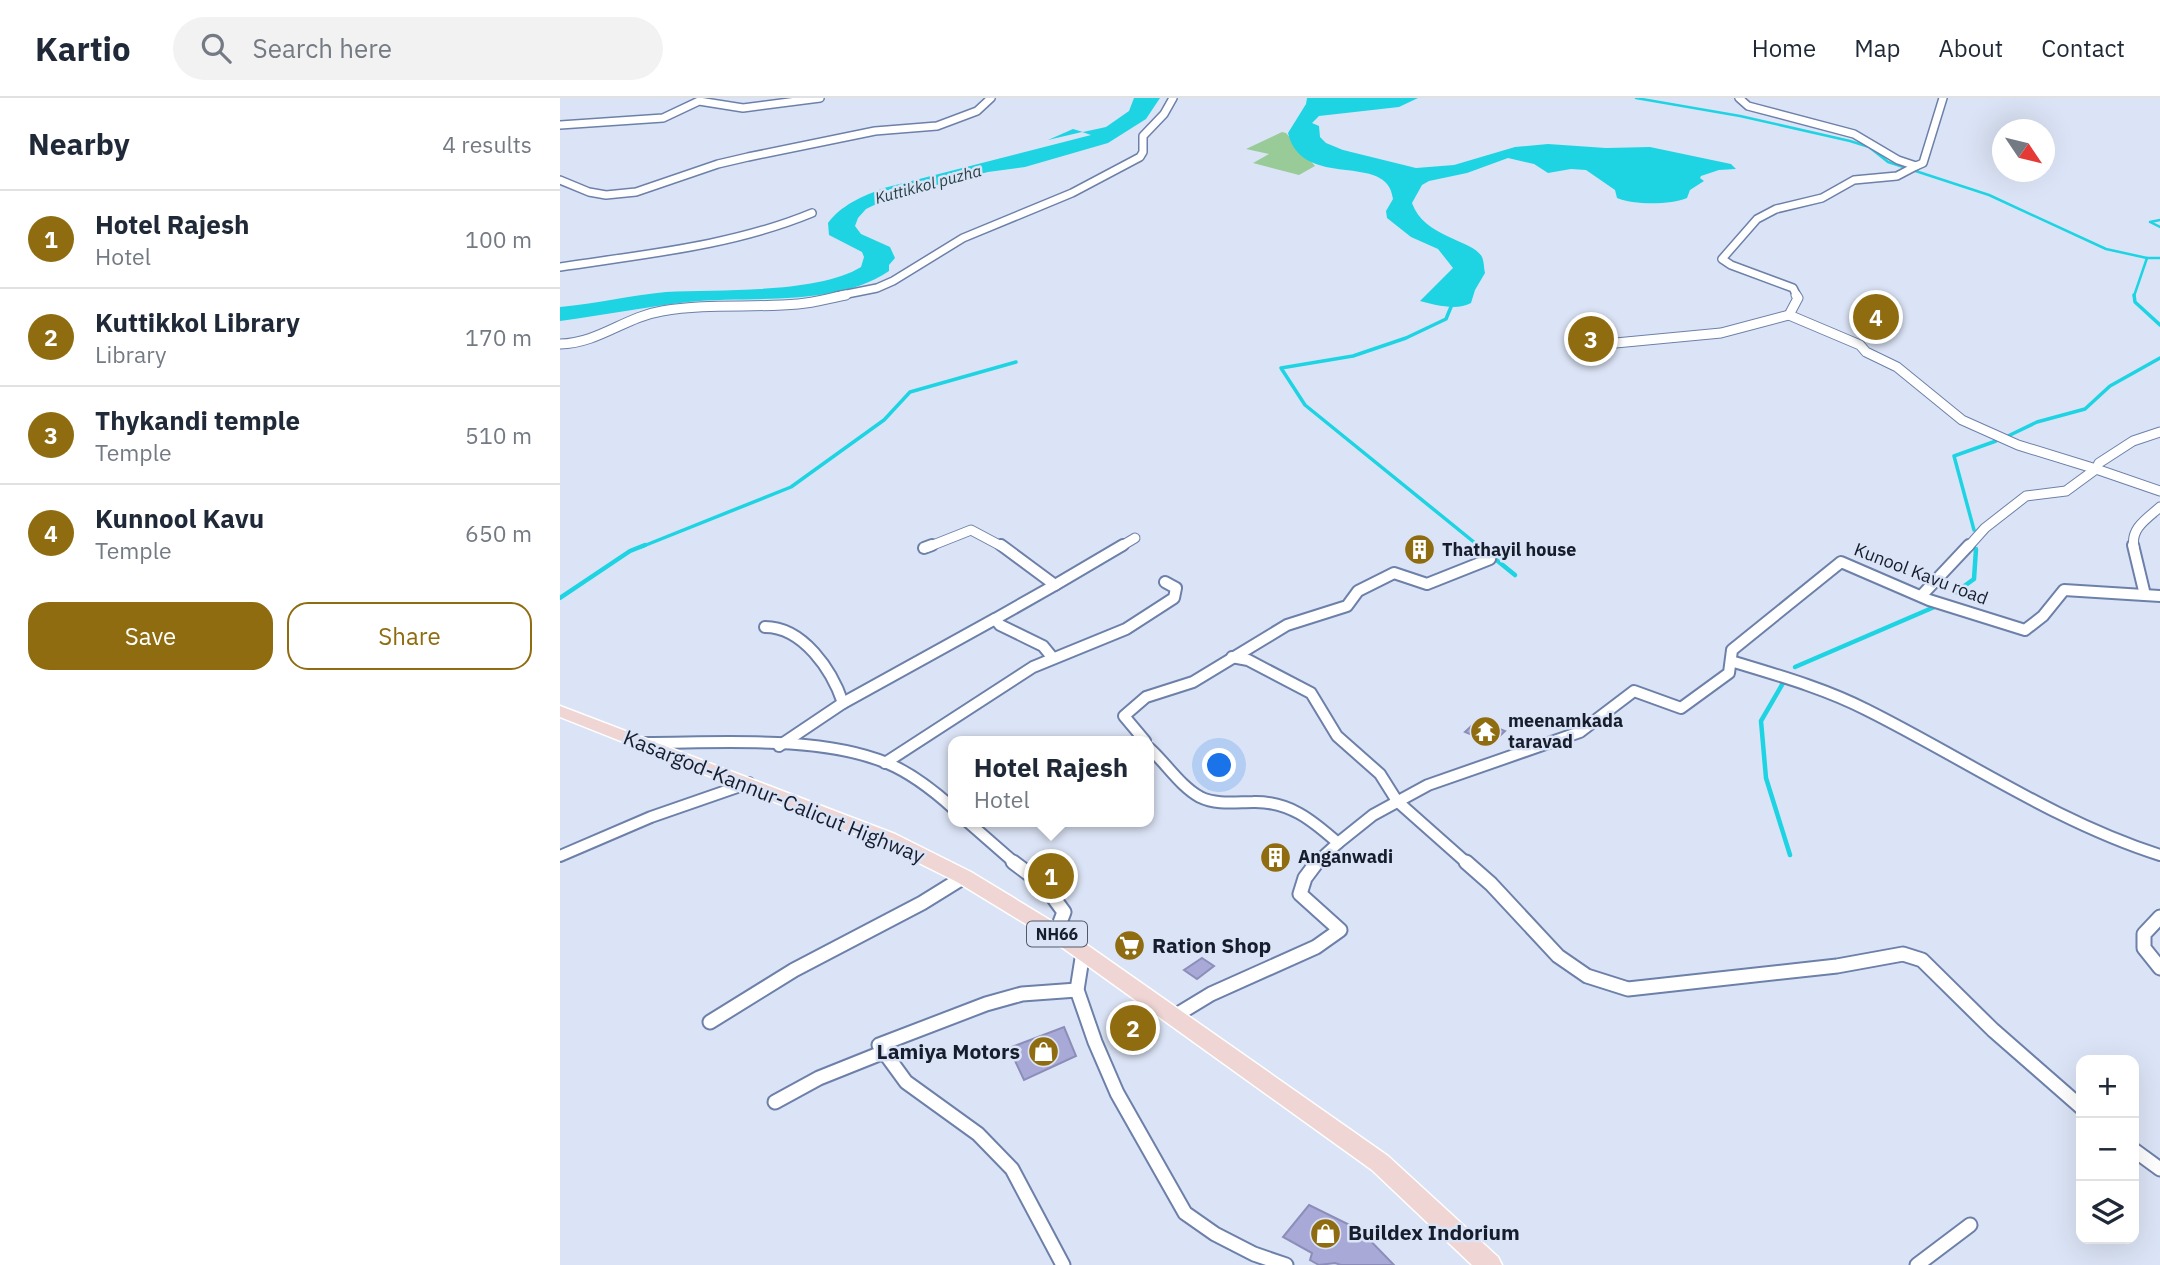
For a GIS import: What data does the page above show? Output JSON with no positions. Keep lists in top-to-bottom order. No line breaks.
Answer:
{"streets":{"highway":["Kasargod-Kannur-Calicut Highway","NH66"],"street":["Kunool Kavu road"]},"crossings":[["Kunool Kavu road","Kasargod-Kannur-Calicut Highway"]],"water":["Kuttikkol puzha"],"places":{"building":["Thathayil house","Anganwadi"],"temple":["meenamkada taravad"],"supermarket":["Ration Shop"],"shop":["Lamiya Motors","Buildex Indorium"]},"north":"bottom right","page":{"header":"Kartio","search":"Search here","nav":["Home","Map","About","Contact"],"heading":["Nearby","4 results"],"list":[{"mark":"1","name":"Hotel Rajesh","note":"Hotel","value":"100 m"},{"mark":"2","name":"Kuttikkol Library","note":"Library","value":"170 m"},{"mark":"3","name":"Thykandi temple","note":"Temple","value":"510 m"},{"mark":"4","name":"Kunnool Kavu","note":"Temple","value":"650 m"}],"pins":["4","3","1","2"],"buttons":["Save","Share"],"popup":["Hotel Rajesh","Hotel"],"map_buttons":["+","−"]}}
